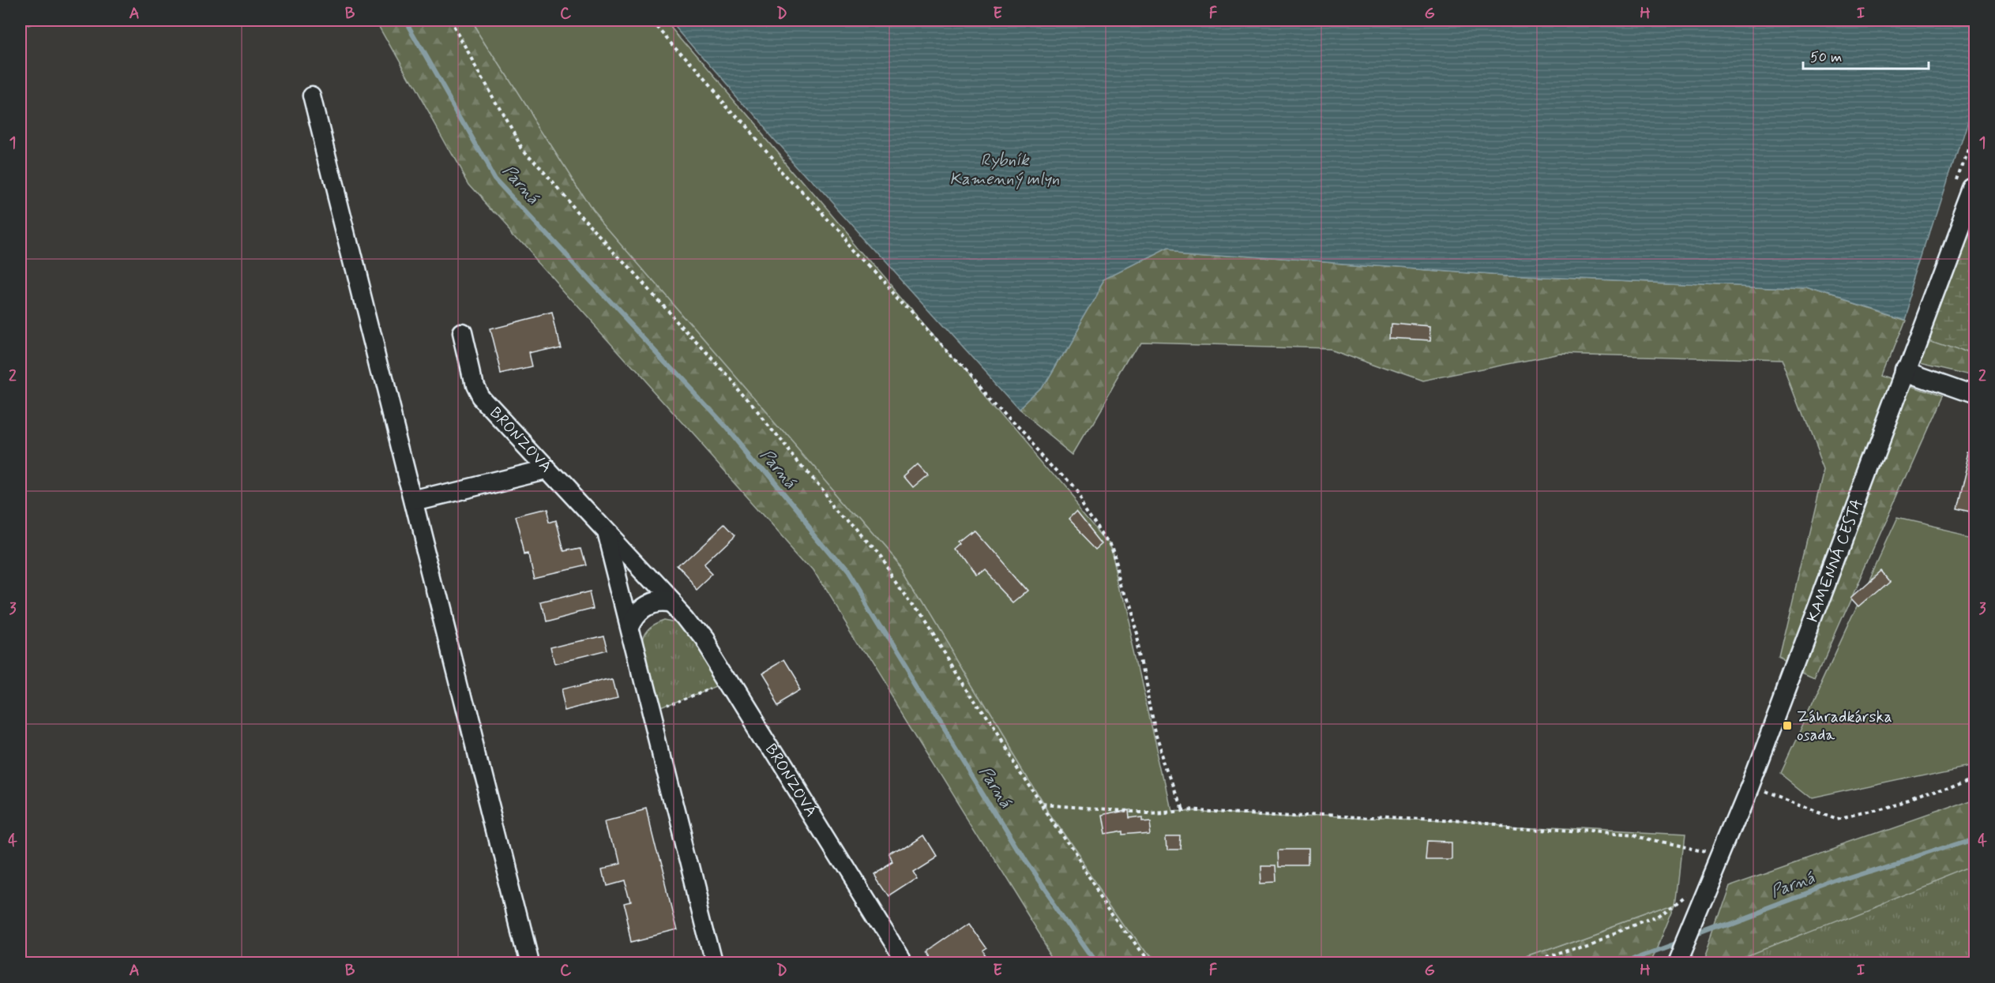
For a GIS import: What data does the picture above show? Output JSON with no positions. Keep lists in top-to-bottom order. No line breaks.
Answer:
{"streets":{"street":["BRONZOVÁ","KAMENNÁ CESTA"]},"water":["Rybník Kamenný mlyn","Parná"],"places":{"transit":["Záhradkárska osada"]},"scale_bar":"50 m","grid":{"columns":["A","B","C","D","E","F","G","H","I"],"rows":["1","2","3","4"]}}
